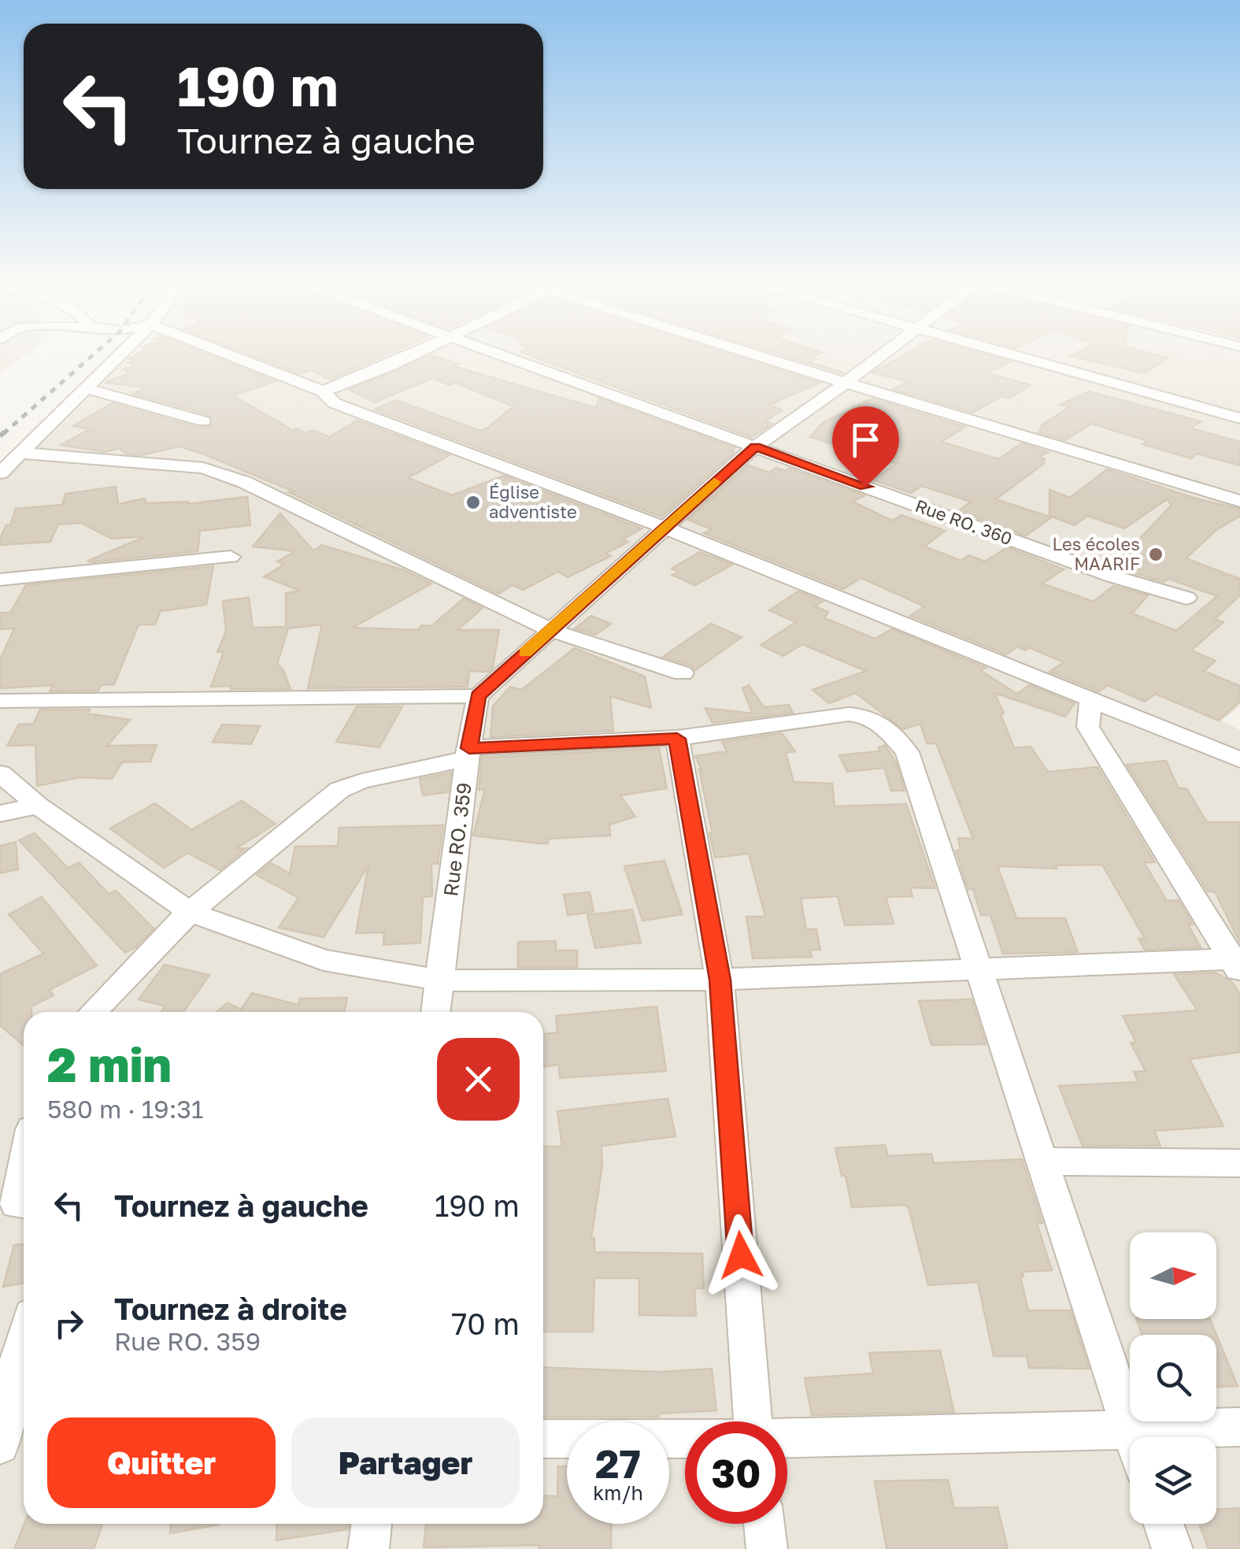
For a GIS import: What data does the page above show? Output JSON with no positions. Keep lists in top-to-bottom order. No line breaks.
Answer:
{"streets":{"street":["Rue RO. 360","Rue RO. 359"]},"places":["Église adventiste","Les écoles MAARIF"],"north":"right","page":{"turn":["190 m","Tournez à gauche"],"heading":["2 min","580 m · 19:31"],"list":[{"name":"Tournez à gauche","value":"190 m"},{"name":"Tournez à droite","note":"Rue RO. 359","value":"70 m"}],"buttons":["Quitter","Partager"],"speed":"27 km/h","limit":"30"}}
